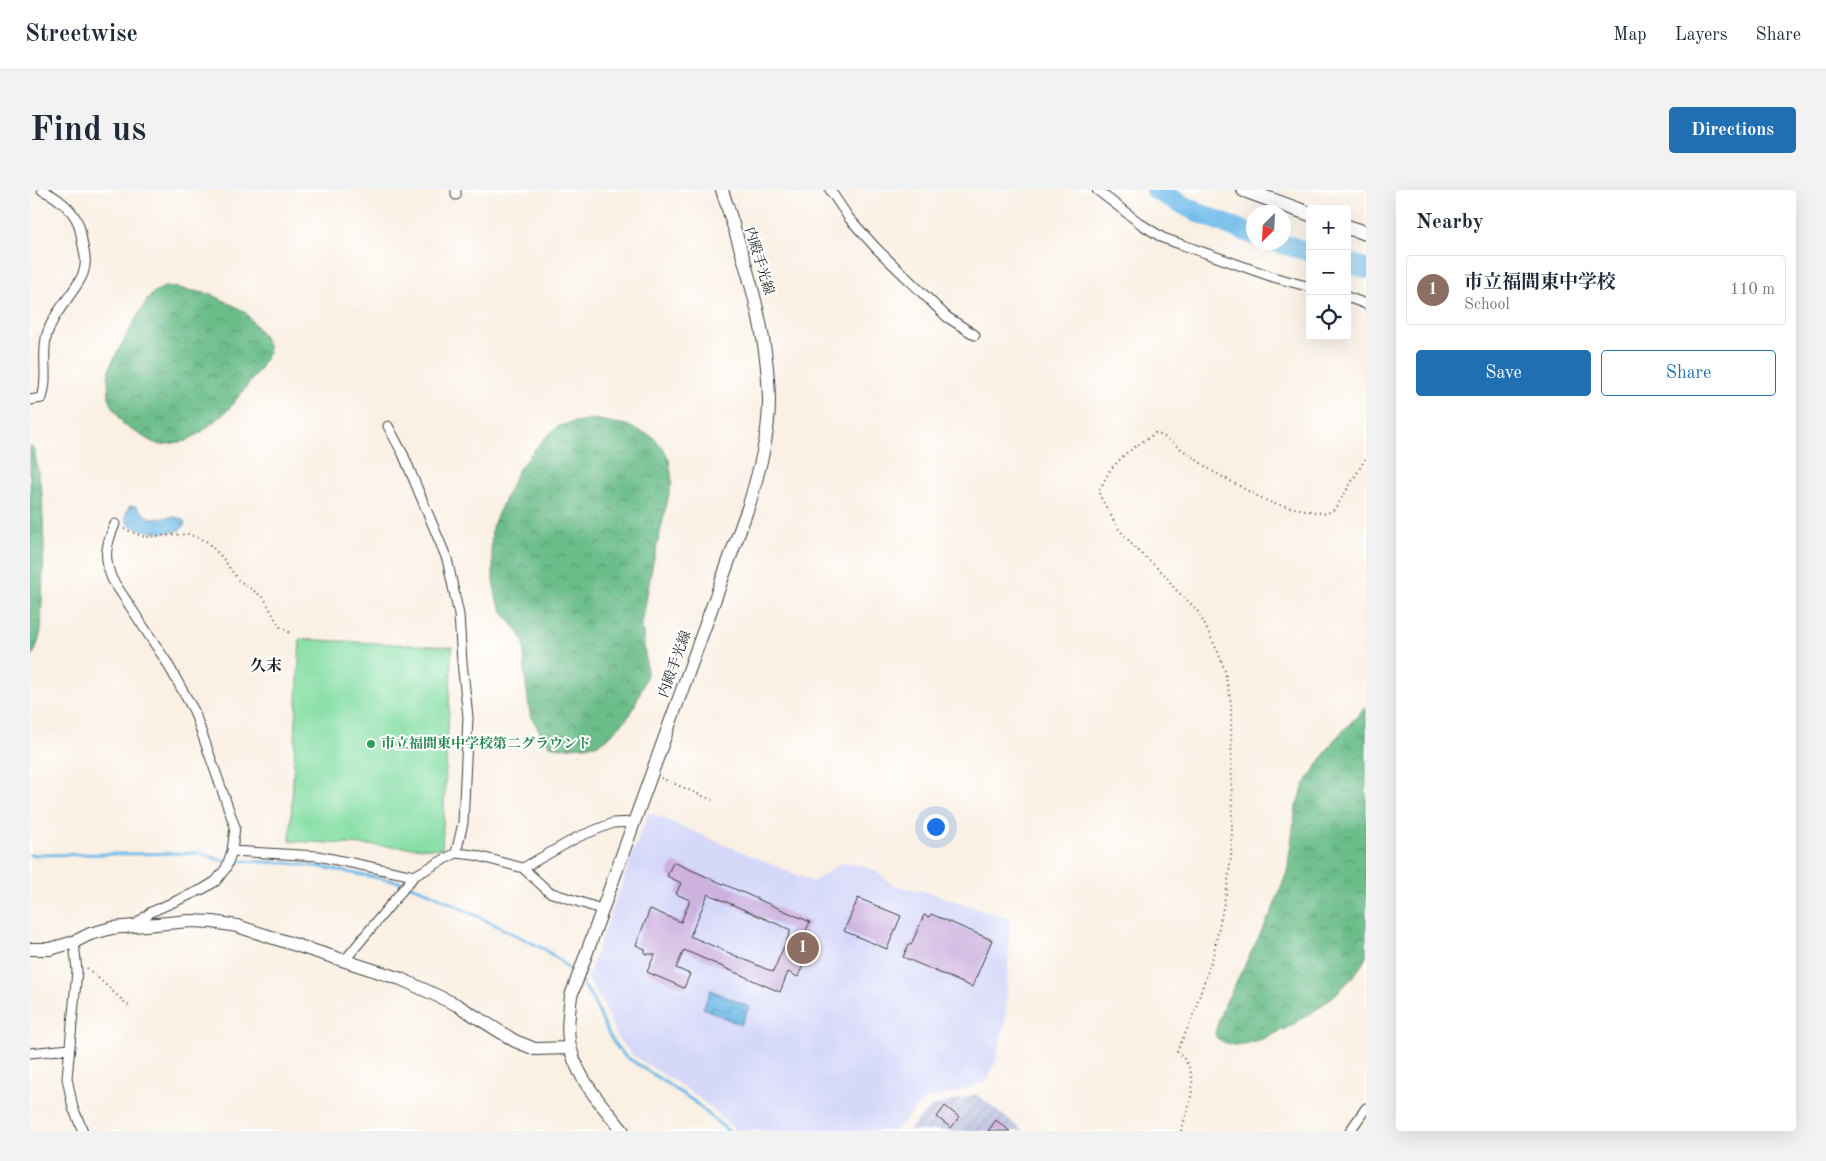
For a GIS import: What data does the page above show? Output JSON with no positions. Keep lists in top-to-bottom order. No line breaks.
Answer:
{"streets":{"main road":["内殿手光線"]},"districts":["久末"],"places":["市立福間東中学校第二グラウンド"],"north":"bottom left","page":{"header":"Streetwise","nav":["Map","Layers","Share"],"buttons":["Directions",["Save","Share"]],"title":"Find us","heading":"Nearby","map_buttons":["+","−"],"list":[{"mark":"1","name":"市立福間東中学校","note":"School","value":"110 m"}],"pins":"1"}}
